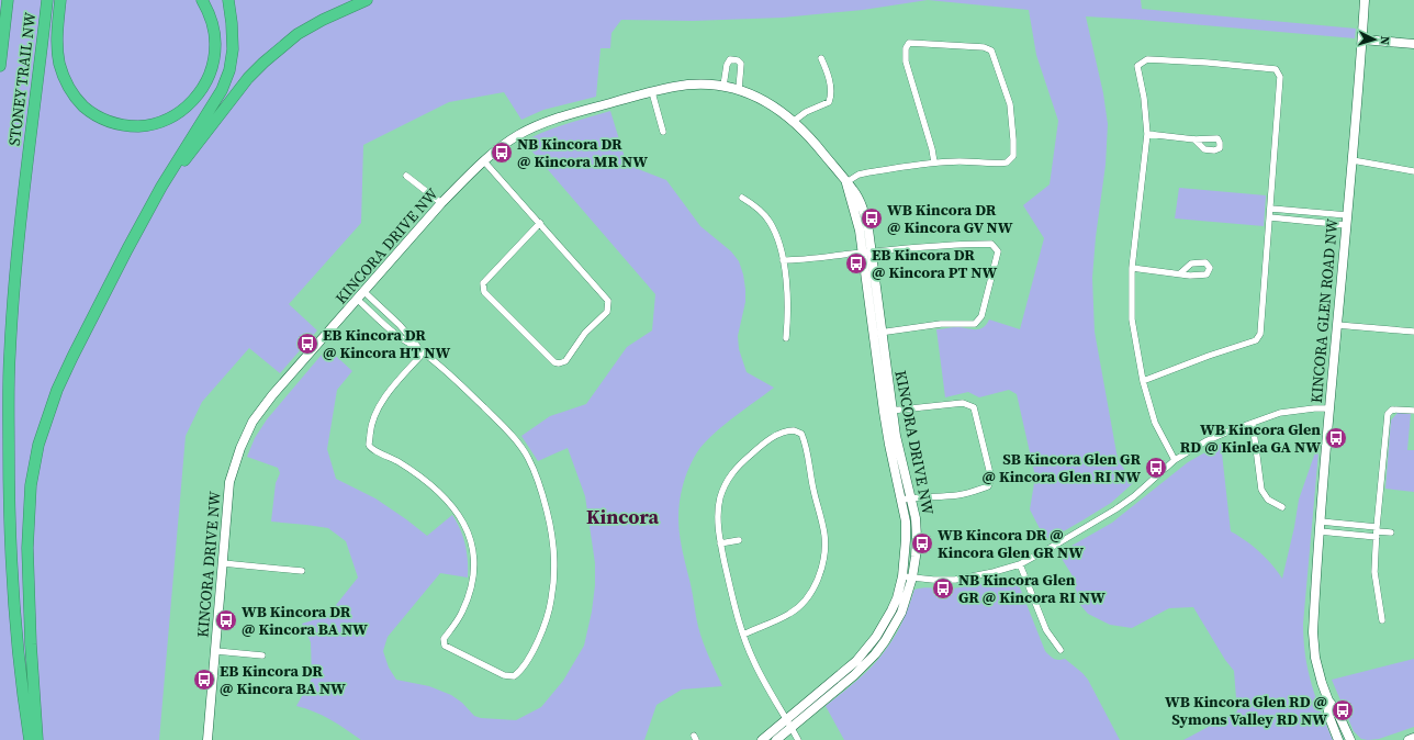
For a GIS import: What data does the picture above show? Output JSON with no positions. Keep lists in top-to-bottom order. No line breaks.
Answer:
{"streets":{"highway":["STONEY TRAIL NW"],"street":["KINCORA DRIVE NW","KINCORA GLEN ROAD NW"]},"districts":["Kincora"],"places":{"bus stop":["NB Kincora DR @ Kincora MR NW","WB Kincora DR @ Kincora GV NW","EB Kincora DR @ Kincora PT NW","EB Kincora DR @ Kincora HT NW","WB Kincora Glen RD @ Kinlea GA NW","SB Kincora Glen GR @ Kincora Glen RI NW","WB Kincora DR @ Kincora Glen GR NW","NB Kincora Glen GR @ Kincora RI NW","WB Kincora DR @ Kincora BA NW","EB Kincora DR @ Kincora BA NW","WB Kincora Glen RD @ Symons Valley RD NW"]},"north":"right"}
